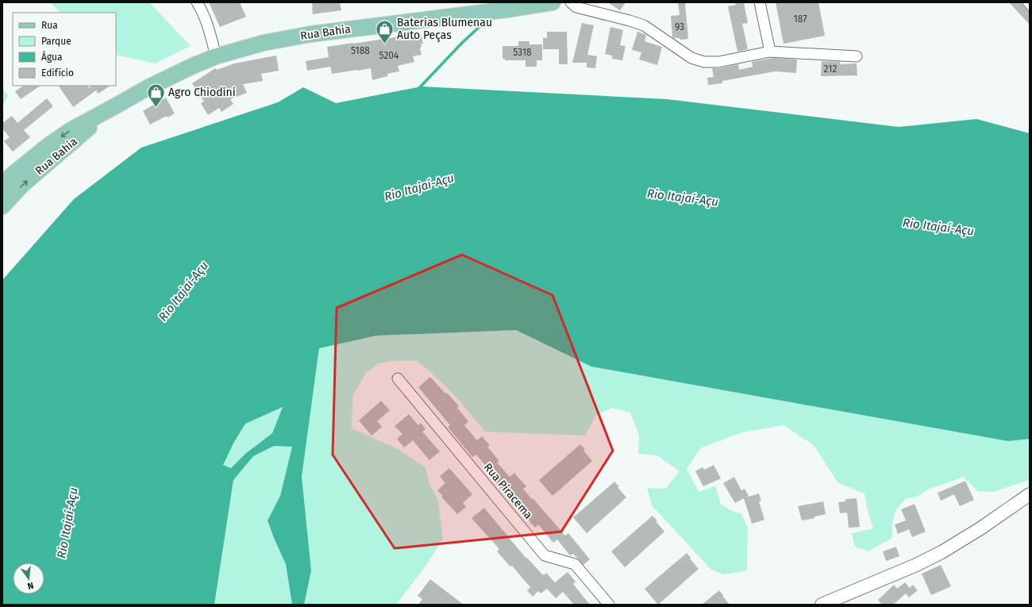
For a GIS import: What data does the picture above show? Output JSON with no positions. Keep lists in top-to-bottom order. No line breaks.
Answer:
{"streets":{"main road":["Rua Bahia"],"street":["Rua Piracema"]},"water":["Rio Itajaí-Açu"],"places":{"shop":["Baterias Blumenau Auto Peças","Agro Chiodini"]},"house_numbers":["187","93","5188","5318","5204","212"],"legend":["Rua","Parque","Água","Edifício"],"north":"bottom"}
